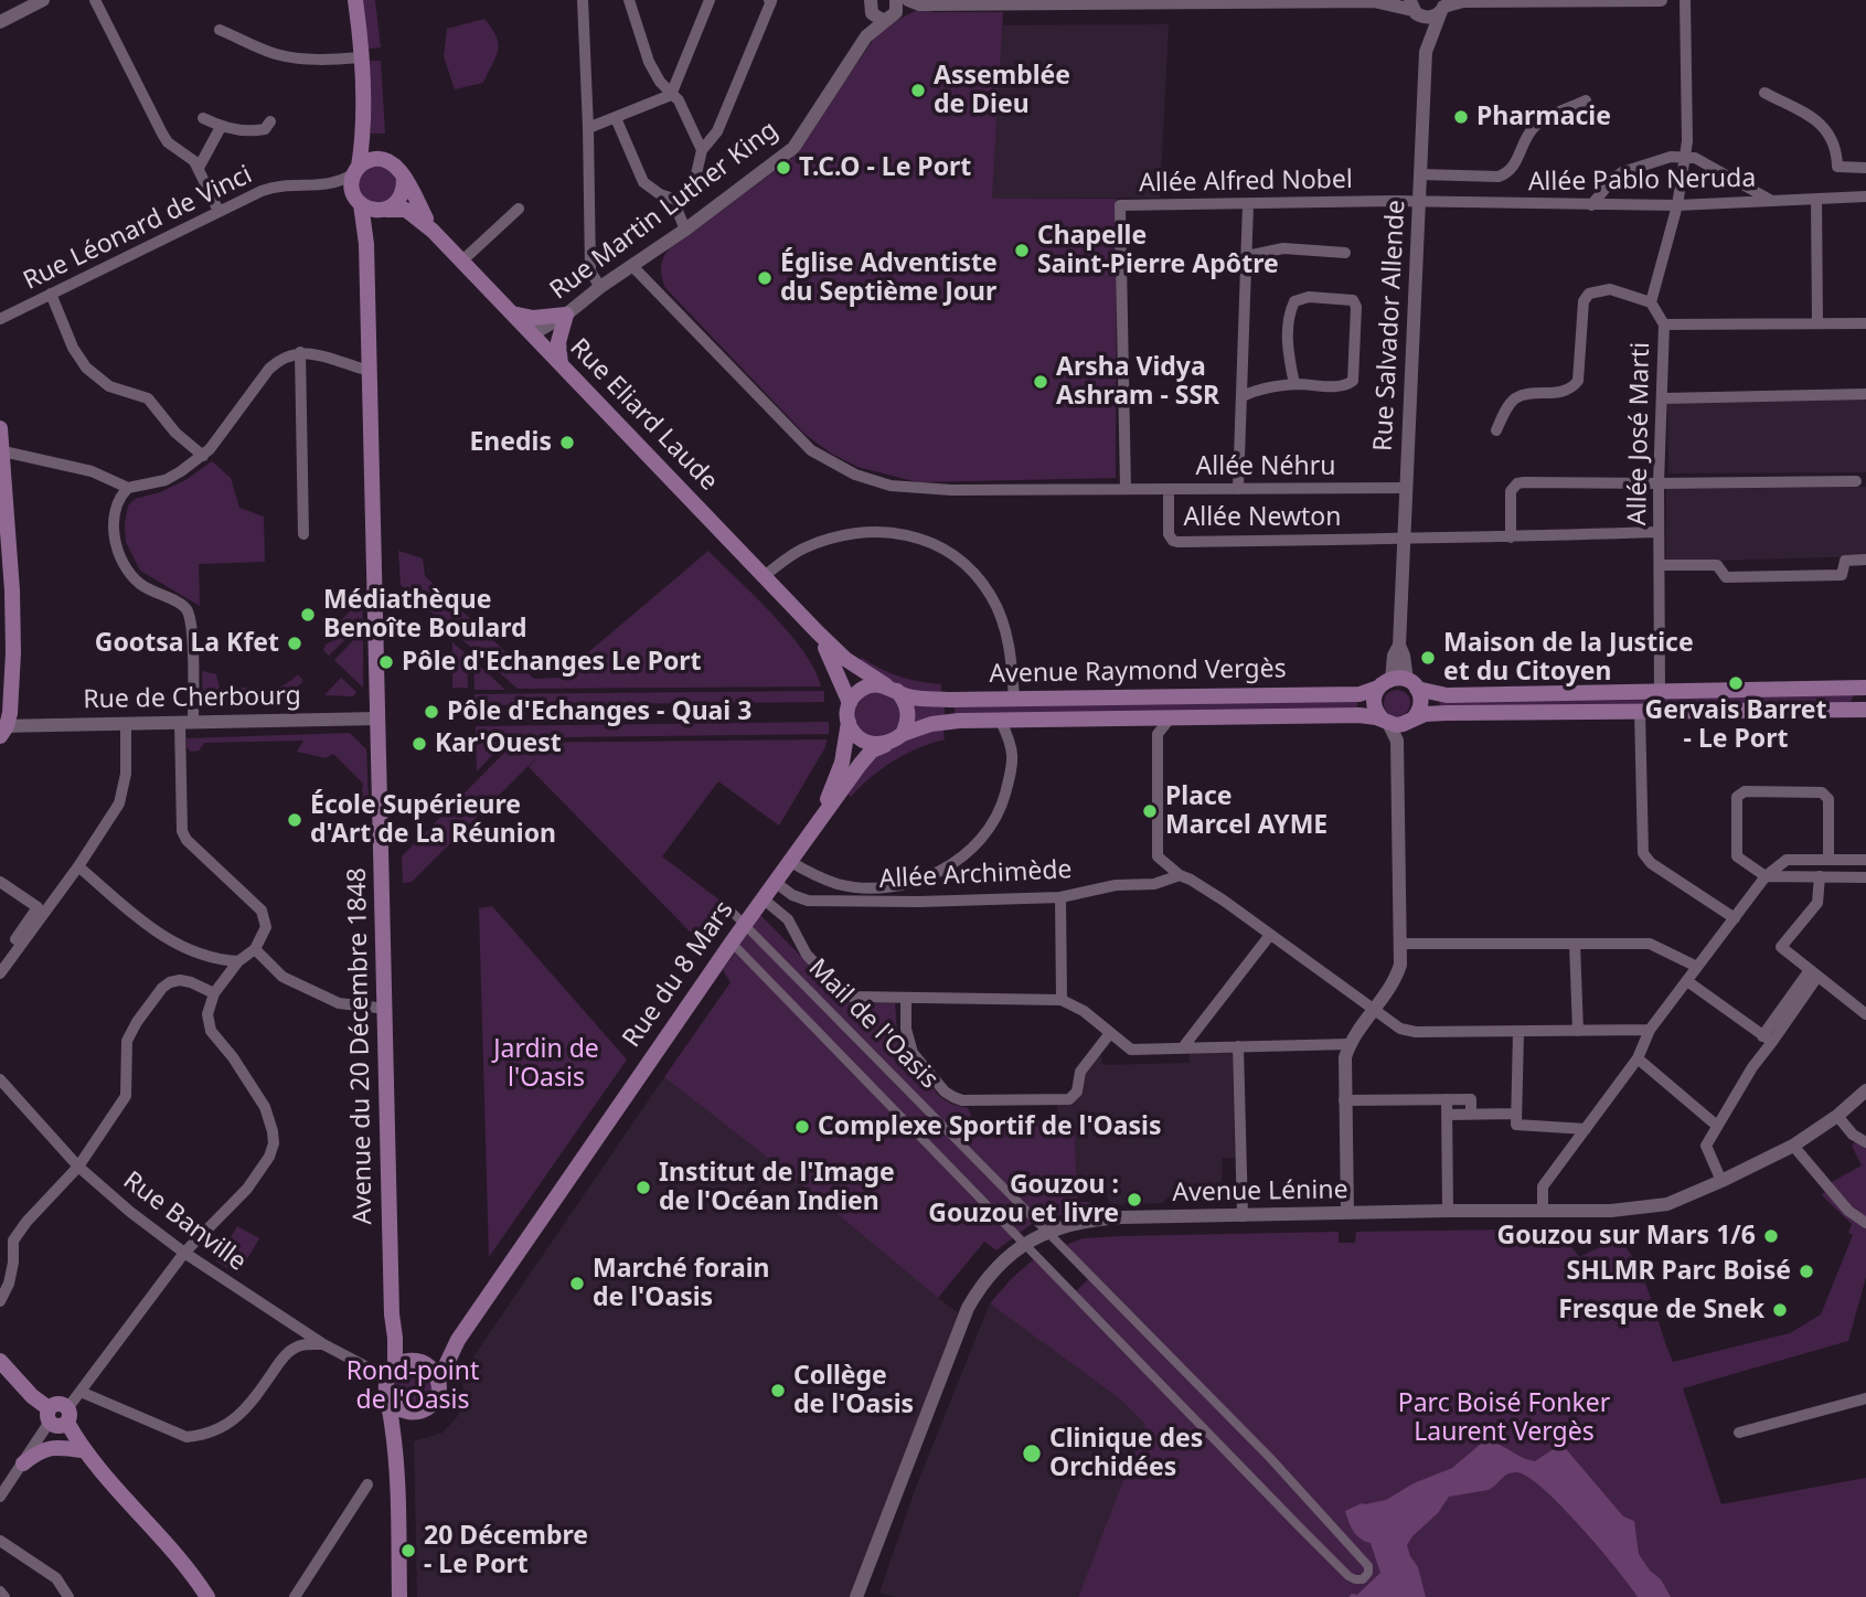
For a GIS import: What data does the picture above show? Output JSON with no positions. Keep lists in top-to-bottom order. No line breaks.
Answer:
{"streets":{"main road":["Rue Eliard Laude","Avenue Raymond Vergès","Rue du 8 Mars","Avenue du 20 Décembre 1848"],"street":["Allée Pablo Neruda","Allée Alfred Nobel","Rue Martin Luther King","Rue Léonard de Vinci","Rue Salvador Allende","Allée José Marti","Allée Néhru","Allée Newton","Rue de Cherbourg","Allée Archimède","Mail de l'Oasis","Avenue Lénine","Rue Banville"]},"crossings":[["Allée Pablo Neruda","Allée Alfred Nobel"],["Allée Pablo Neruda","Rue Salvador Allende"],["Allée Alfred Nobel","Rue Salvador Allende"],["Allée Alfred Nobel","Allée Néhru"],["Rue Martin Luther King","Rue Eliard Laude"],["Rue Martin Luther King","Allée Néhru"],["Rue Léonard de Vinci","Rue Eliard Laude"],["Rue Salvador Allende","Allée Néhru"],["Rue Salvador Allende","Allée Newton"],["Rue Salvador Allende","Avenue Raymond Vergès"],["Rue Eliard Laude","Avenue Raymond Vergès"],["Rue Eliard Laude","Rue du 8 Mars"],["Allée José Marti","Allée Newton"],["Allée José Marti","Avenue Raymond Vergès"],["Allée Néhru","Allée Newton"],["Avenue Raymond Vergès","Rue du 8 Mars"],["Rue de Cherbourg","Avenue du 20 Décembre 1848"],["Allée Archimède","Rue du 8 Mars"],["Rue du 8 Mars","Mail de l'Oasis"],["Rue du 8 Mars","Avenue du 20 Décembre 1848"],["Rue du 8 Mars","Rue Banville"],["Mail de l'Oasis","Avenue Lénine"],["Avenue du 20 Décembre 1848","Rue Banville"]],"parks":["Jardin de l'Oasis","Rond-point de l'Oasis","Parc Boisé Fonker Laurent Vergès"],"places":["Assemblée de Dieu","Pharmacie","T.C.O - Le Port","Chapelle Saint-Pierre Apôtre","Église Adventiste du Septième Jour","Arsha Vidya Ashram - SSR","Enedis","Médiathèque Benoîte Boulard","Gootsa La Kfet","Maison de la Justice et du Citoyen","Pôle d'Echanges Le Port","Gervais Barret - Le Port","Pôle d'Echanges - Quai 3","Kar'Ouest","Place Marcel AYME","École Supérieure d'Art de La Réunion","Complexe Sportif de l'Oasis","Institut de l'Image de l'Océan Indien","Gouzou : Gouzou et livre","Gouzou sur Mars 1/6","SHLMR Parc Boisé","Marché forain de l'Oasis","Fresque de Snek","Collège de l'Oasis","Clinique des Orchidées","20 Décembre - Le Port"]}
